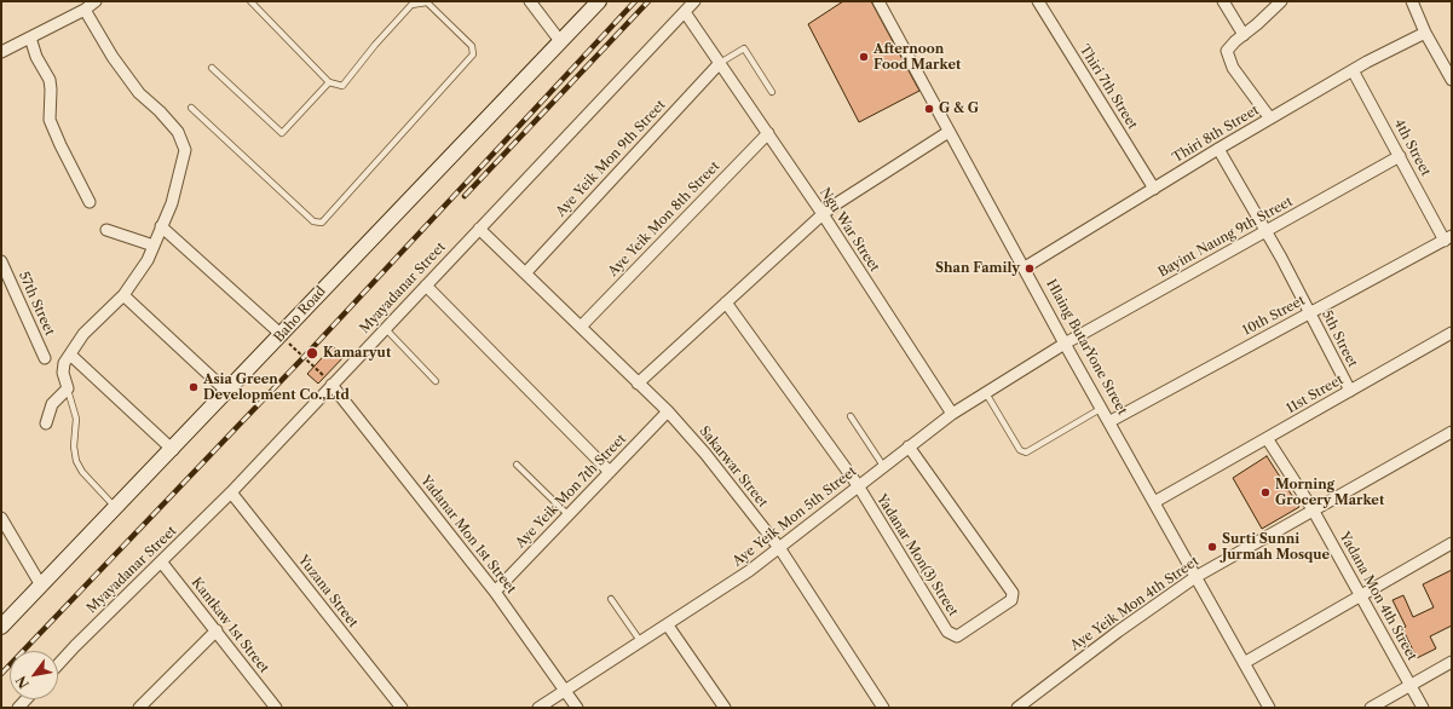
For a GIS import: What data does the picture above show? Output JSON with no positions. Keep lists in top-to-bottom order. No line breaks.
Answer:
{"streets":{"main road":["Baho Road"],"street":["Thiri 7th Street","Thiri 8th Street","4th Street","Aye Yeik Mon 9th Street","Aye Yeik Mon 8th Street","Ngu War Street","Bayint Naung 9th Street","Myayadanar Street","57th Street","10th Street","5th Street","Hlaing ButarYone Street","11st Street","Sakarwar Street","Aye Yeik Mon 7th Street","Aye Yeik Mon 5th Street","Yadanar Mon 1st Street","Yadanar Mon(3) Street","Yuzana Street","Yadana Mon 4th Street","Aye Yeik Mon 4th Street","Kantkaw 1st Street"]},"crossings":[["Thiri 7th Street","Thiri 8th Street"],["Thiri 8th Street","4th Street"],["Thiri 8th Street","5th Street"],["Thiri 8th Street","Hlaing ButarYone Street"],["4th Street","Bayint Naung 9th Street"],["4th Street","10th Street"],["Aye Yeik Mon 9th Street","Ngu War Street"],["Aye Yeik Mon 9th Street","Sakarwar Street"],["Aye Yeik Mon 8th Street","Ngu War Street"],["Aye Yeik Mon 8th Street","Sakarwar Street"],["Ngu War Street","Myayadanar Street"],["Ngu War Street","Aye Yeik Mon 5th Street"],["Bayint Naung 9th Street","5th Street"],["Bayint Naung 9th Street","Hlaing ButarYone Street"],["Bayint Naung 9th Street","Aye Yeik Mon 5th Street"],["Myayadanar Street","Sakarwar Street"],["Myayadanar Street","Yadanar Mon 1st Street"],["Myayadanar Street","Yuzana Street"],["Myayadanar Street","Kantkaw 1st Street"],["10th Street","5th Street"],["10th Street","Hlaing ButarYone Street"],["5th Street","11st Street"],["Hlaing ButarYone Street","Aye Yeik Mon 5th Street"],["Hlaing ButarYone Street","Aye Yeik Mon 4th Street"],["11st Street","Yadana Mon 4th Street"],["Sakarwar Street","Aye Yeik Mon 7th Street"],["Sakarwar Street","Aye Yeik Mon 5th Street"],["Aye Yeik Mon 7th Street","Yadanar Mon 1st Street"],["Aye Yeik Mon 5th Street","Yadanar Mon 1st Street"],["Aye Yeik Mon 5th Street","Yadanar Mon(3) Street"],["Yadana Mon 4th Street","Aye Yeik Mon 4th Street"]],"places":["Afternoon Food Market","G & G","Shan Family","Kamaryut","Asia Green Development Co.,Ltd","Morning Grocery Market","Surti Sunni Jurmah Mosque"],"north":"bottom left"}
